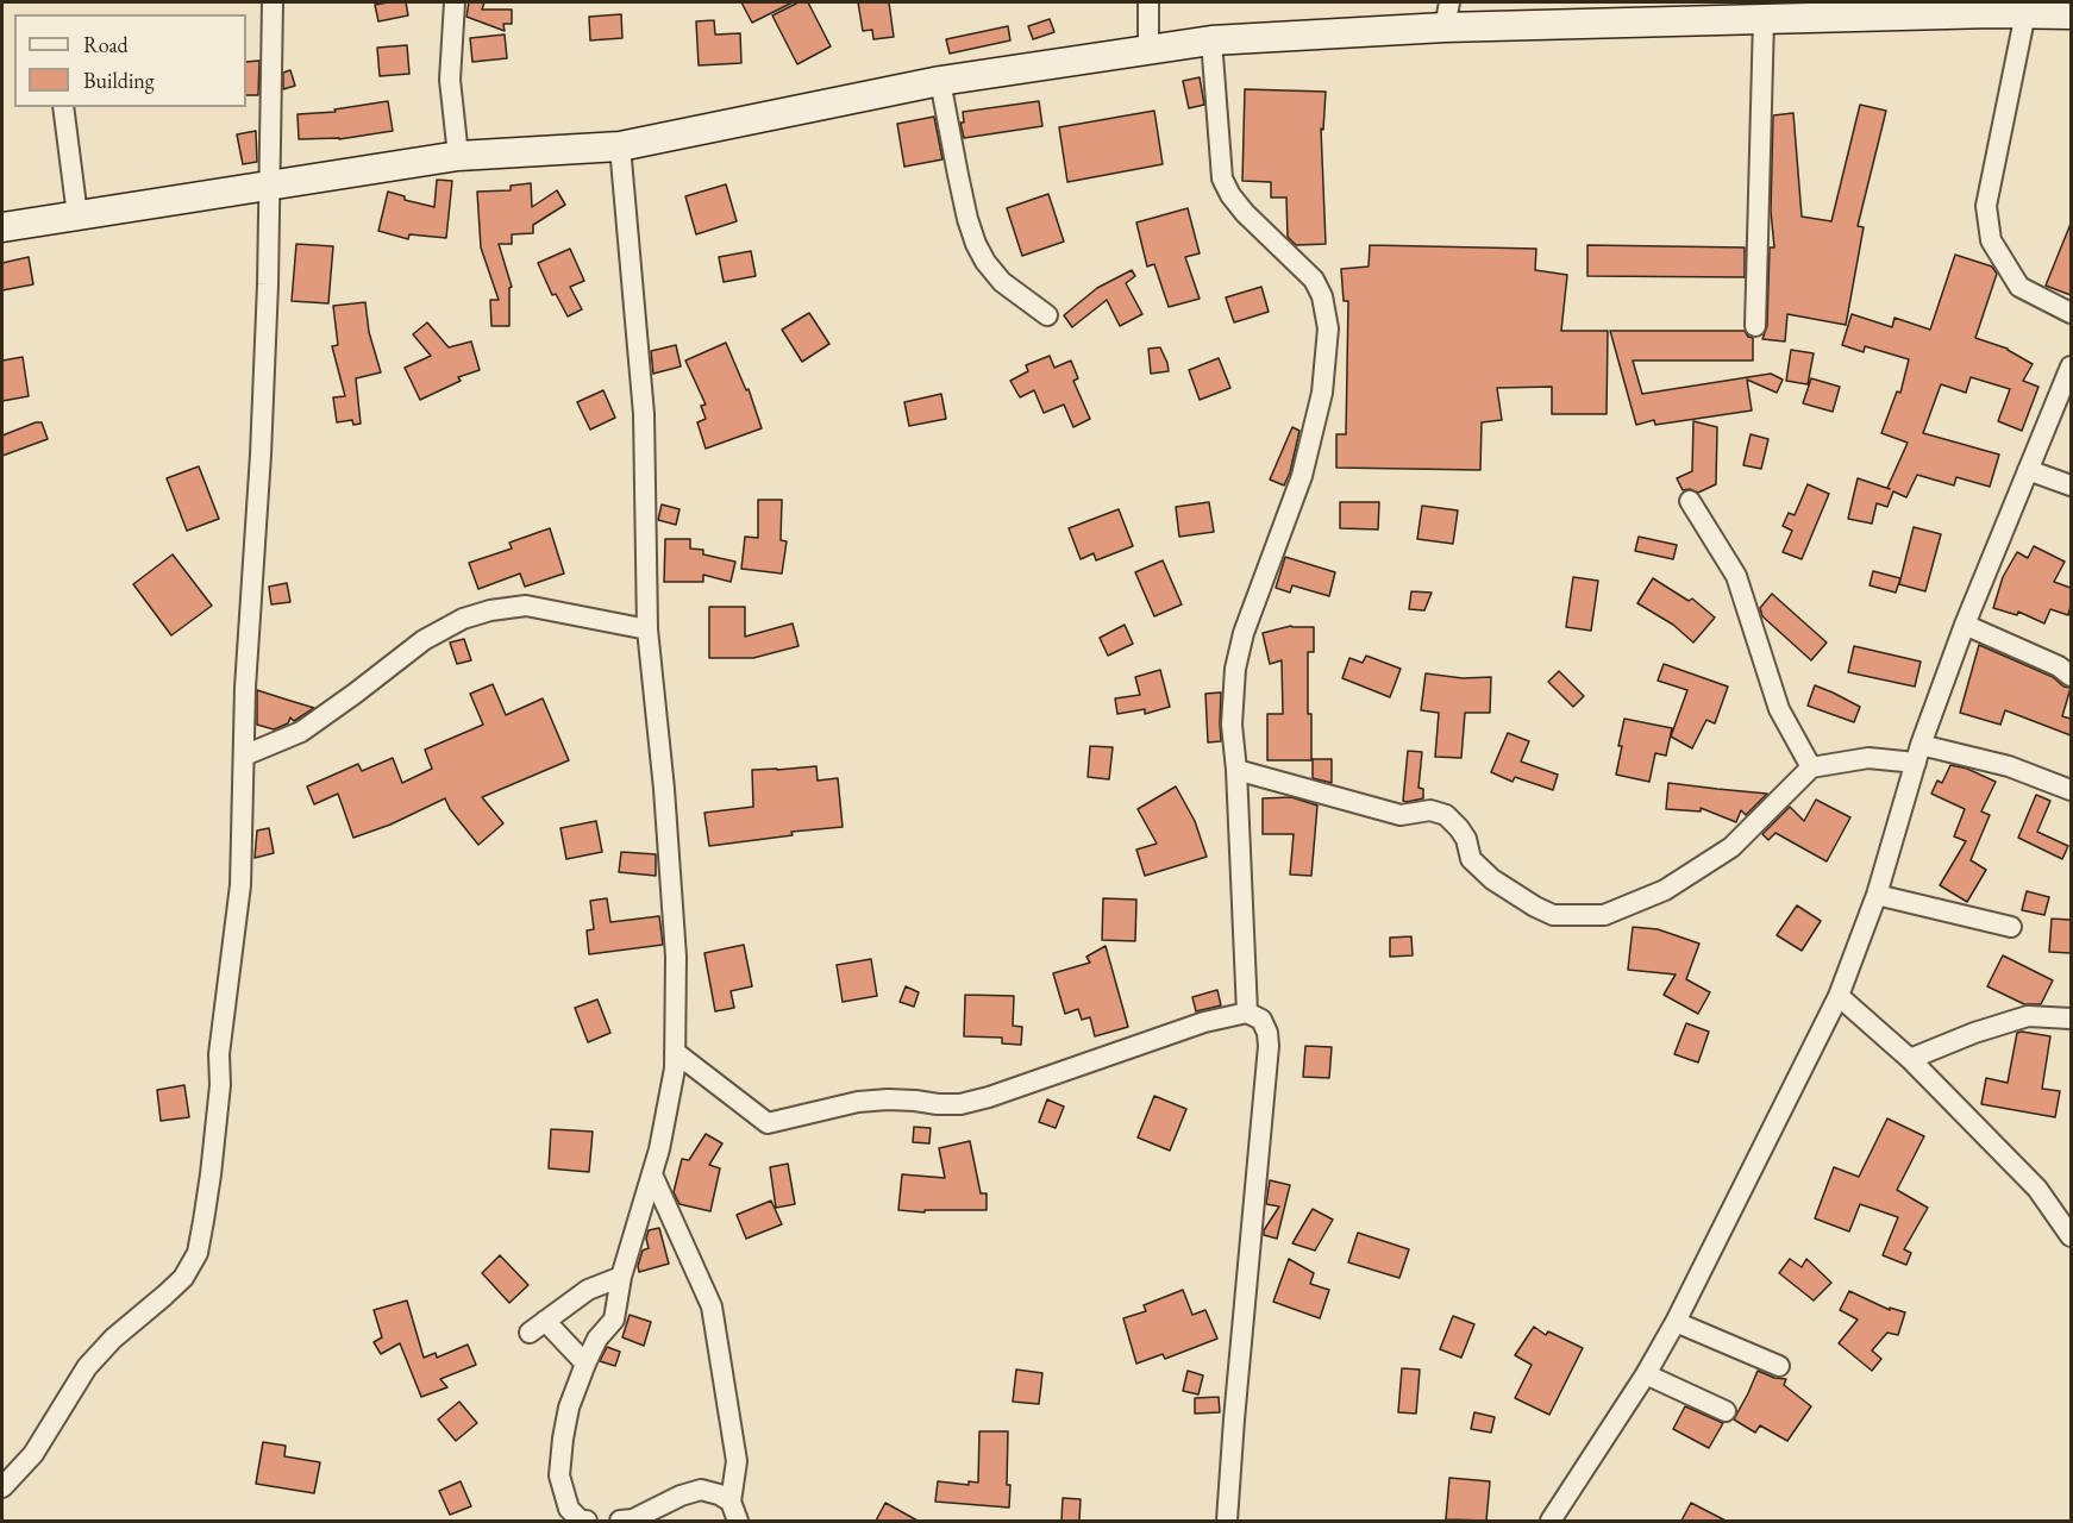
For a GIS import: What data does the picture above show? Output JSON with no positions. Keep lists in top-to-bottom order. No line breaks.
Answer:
{"legend":["Road","Building"]}
